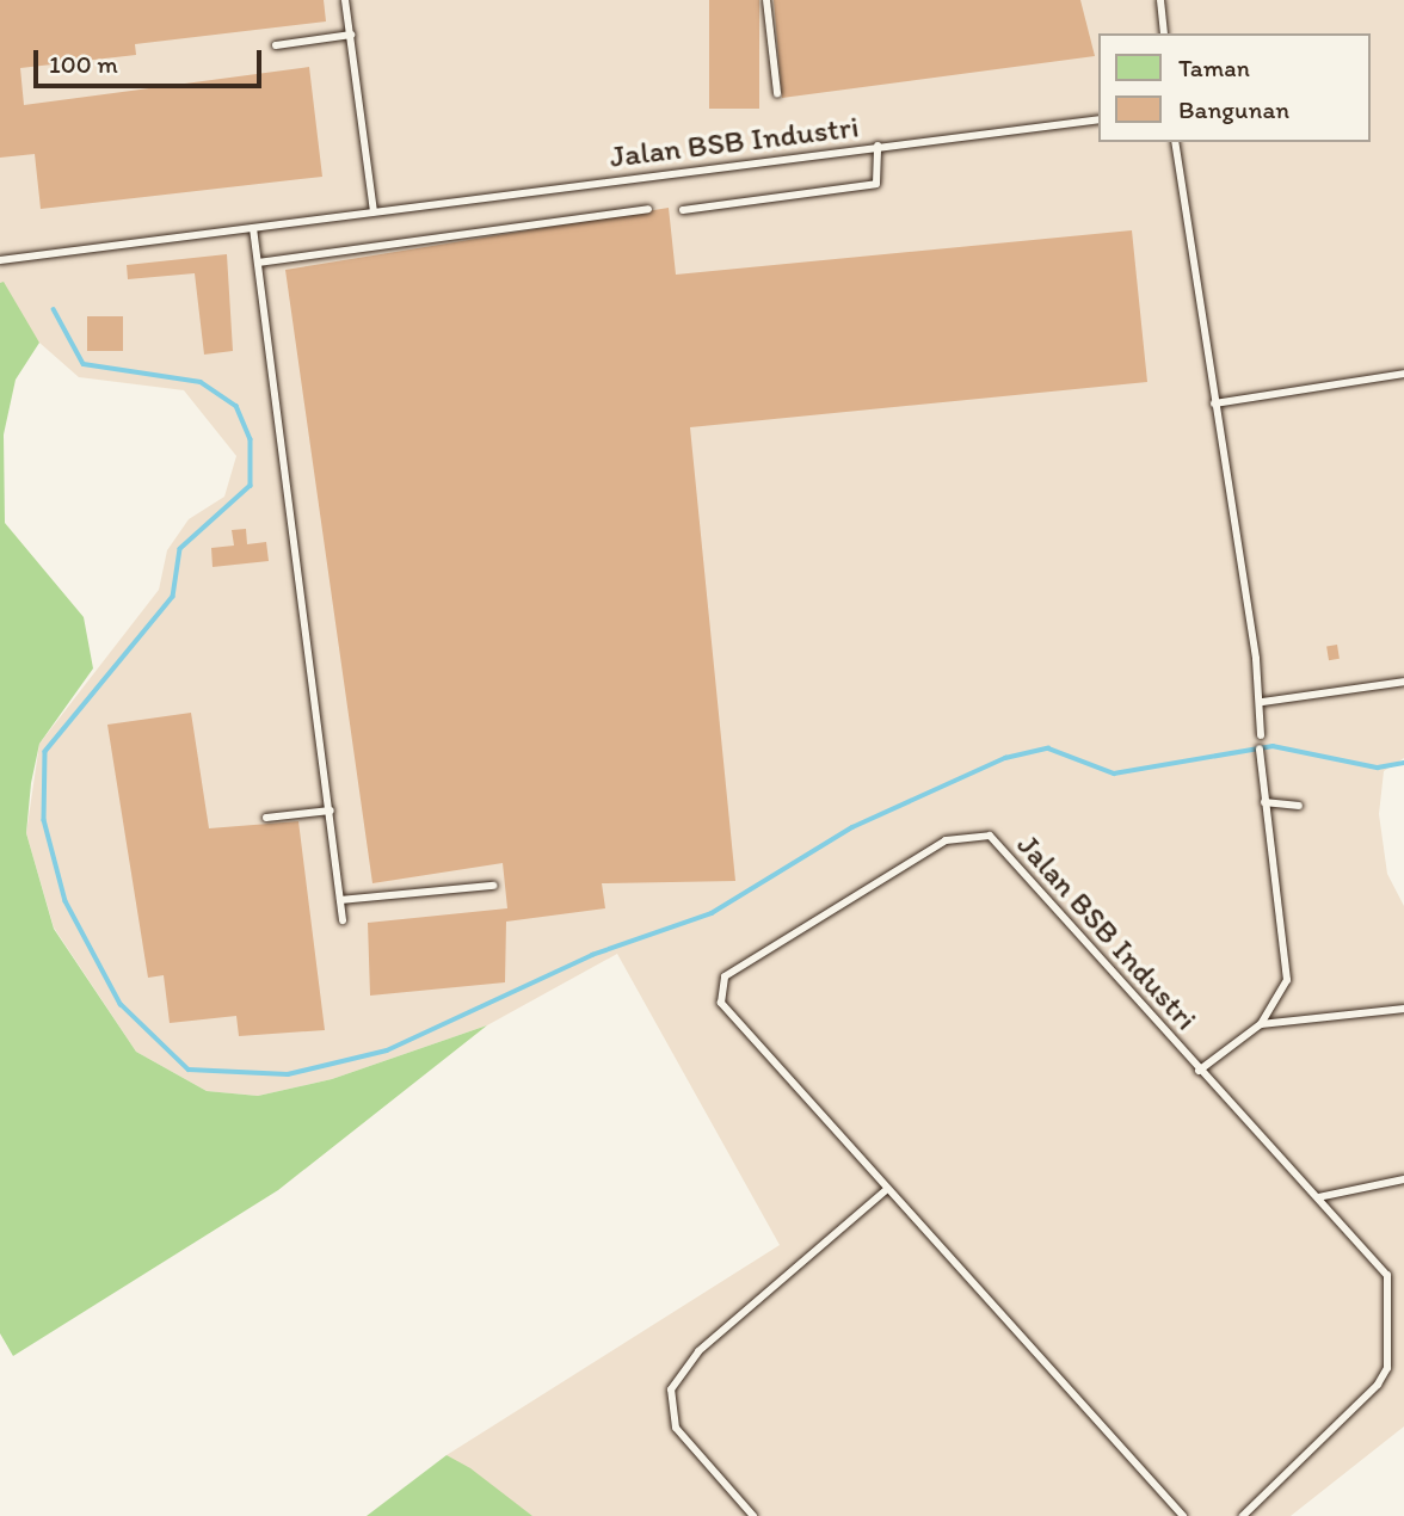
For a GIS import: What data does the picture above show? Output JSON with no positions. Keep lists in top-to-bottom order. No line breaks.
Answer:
{"streets":{"lane":["Jalan BSB Industri"]},"legend":["Taman","Bangunan"],"scale_bar":"100 m"}
